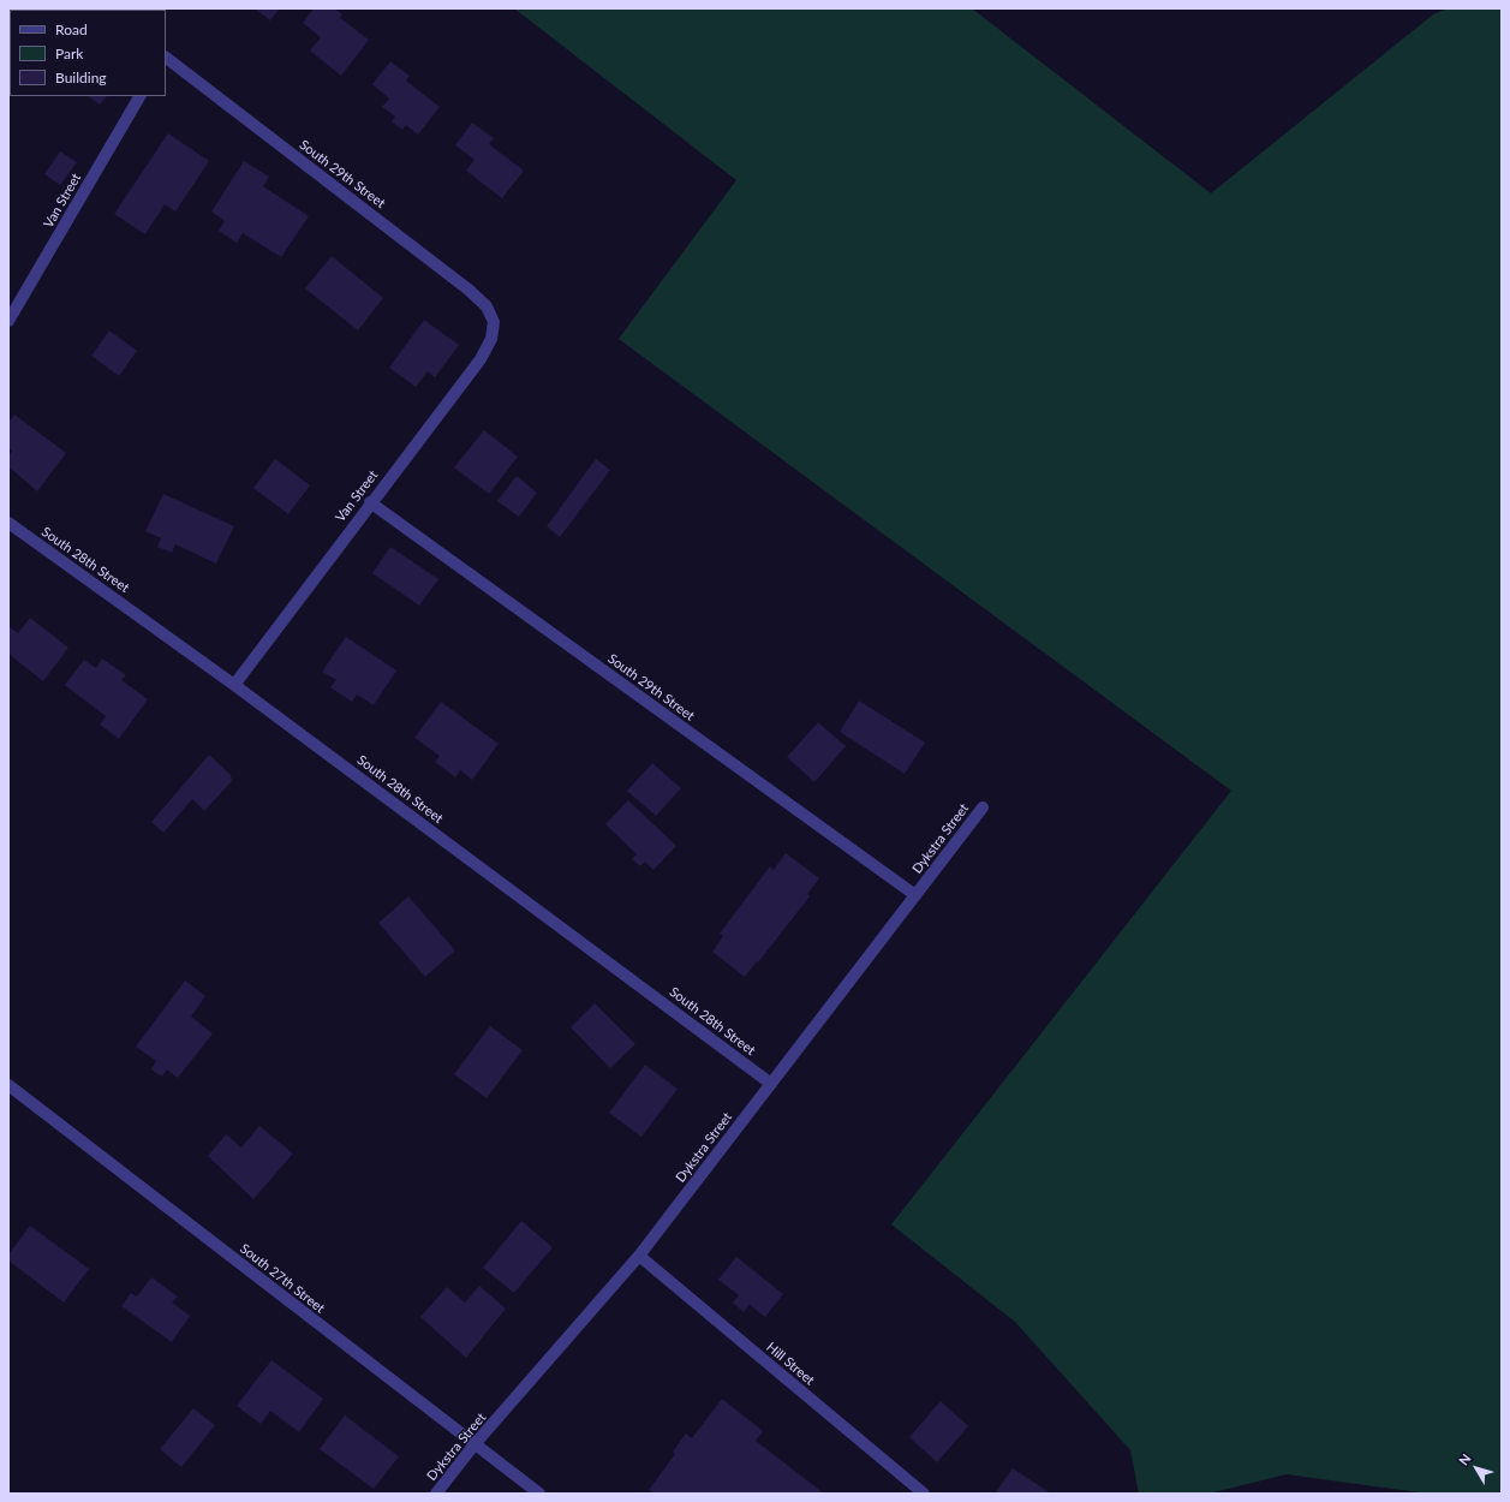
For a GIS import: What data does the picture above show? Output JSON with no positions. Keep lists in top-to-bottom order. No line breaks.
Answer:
{"streets":{"street":["South 29th Street","Van Street","South 28th Street","Dykstra Street","South 27th Street","Hill Street"]},"crossings":[["South 29th Street","Van Street"],["South 29th Street","Dykstra Street"],["Van Street","South 28th Street"],["South 28th Street","Dykstra Street"],["Dykstra Street","South 27th Street"],["Dykstra Street","Hill Street"]],"legend":["Road","Park","Building"],"north":"top left"}
